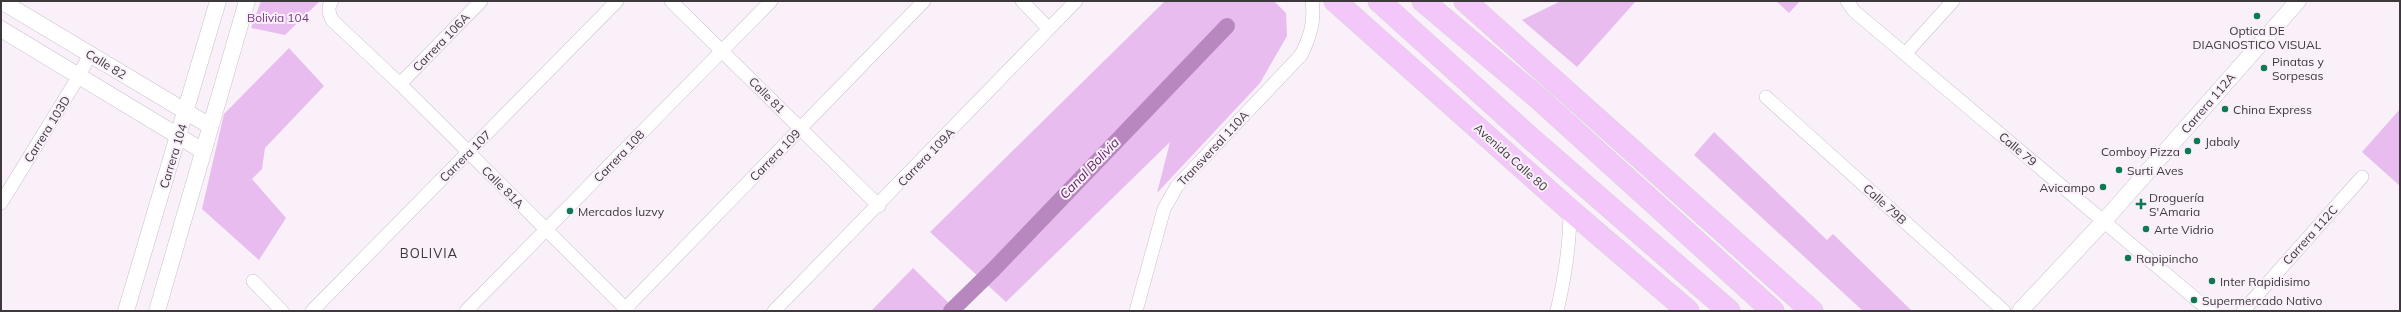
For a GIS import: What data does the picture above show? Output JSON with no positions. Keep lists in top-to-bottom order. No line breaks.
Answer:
{"streets":{"highway":["Avenida Calle 80"],"street":["Carrera 106A","Calle 82","Calle 81","Carrera 112A","Carrera 103D","Transversal 110A","Calle 79","Carrera 109","Carrera 104","Carrera 107","Carrera 108","Carrera 109A","Calle 81A","Calle 79B","Carrera 112C"]},"crossings":[["Carrera 106A","Calle 81A"],["Calle 82","Carrera 103D"],["Calle 82","Carrera 104"],["Calle 81","Carrera 109"],["Calle 81","Carrera 108"],["Calle 81","Carrera 109A"],["Carrera 112A","Calle 79"],["Carrera 109","Calle 81A"],["Carrera 107","Calle 81A"],["Carrera 108","Calle 81A"]],"districts":["BOLIVIA"],"water":["Canal Bolivia"],"parks":["Bolivia 104"],"places":{"other":["Optica DE DIAGNOSTICO VISUAL","Pinatas y Sorpesas","China Express","Jabaly","Comboy Pizza","Surti Aves","Avicampo","Mercados luzvy","Arte Vidrio","Rapipincho","Inter Rapidisimo","Supermercado Nativo"],"health":["Droguería S'Amaria"]}}
